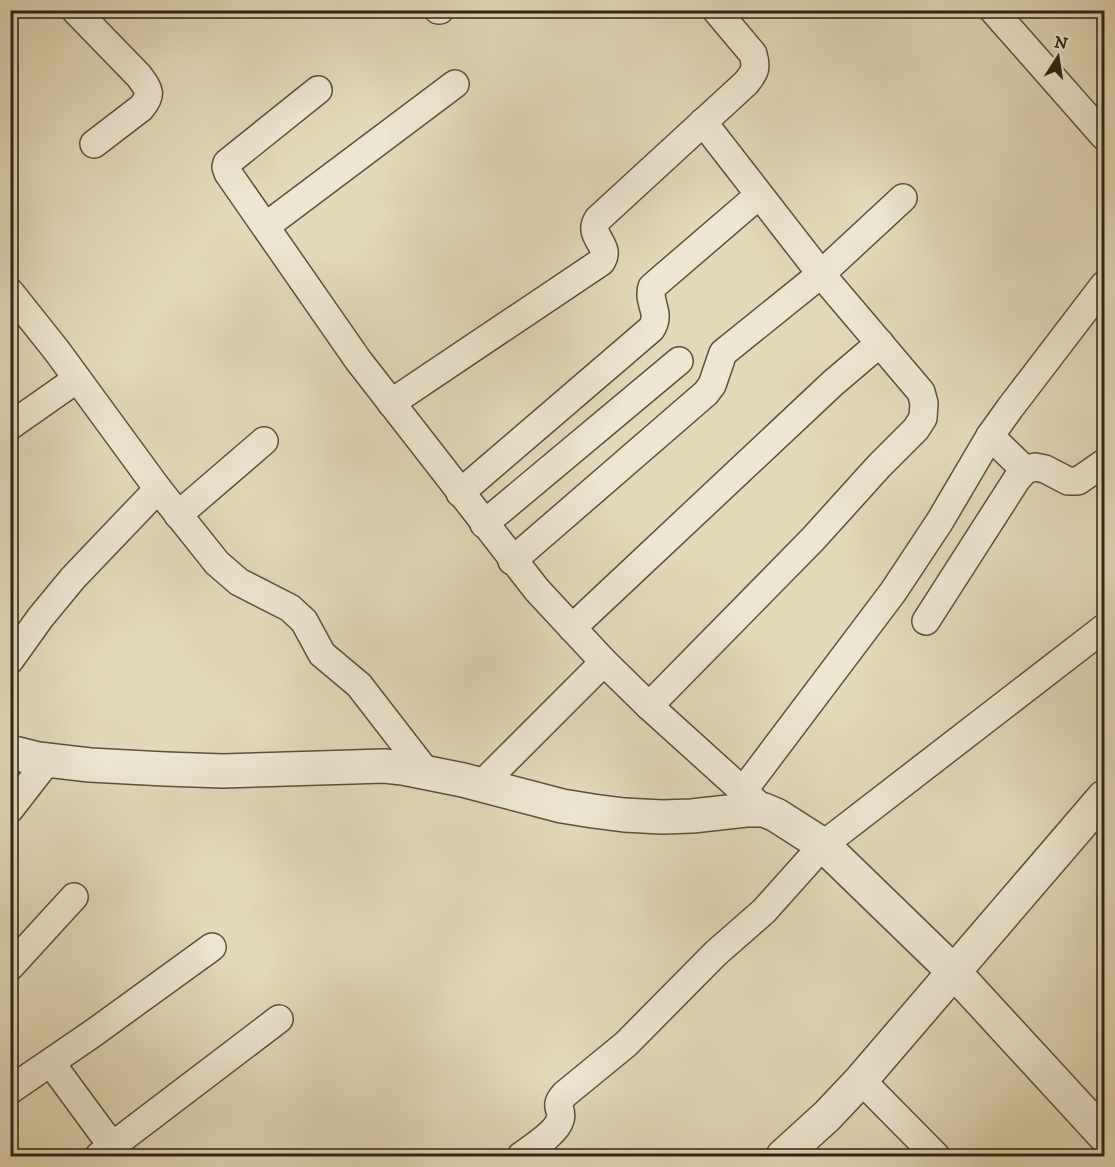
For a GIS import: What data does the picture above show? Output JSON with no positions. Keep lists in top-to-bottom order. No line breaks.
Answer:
{"north":"top"}
